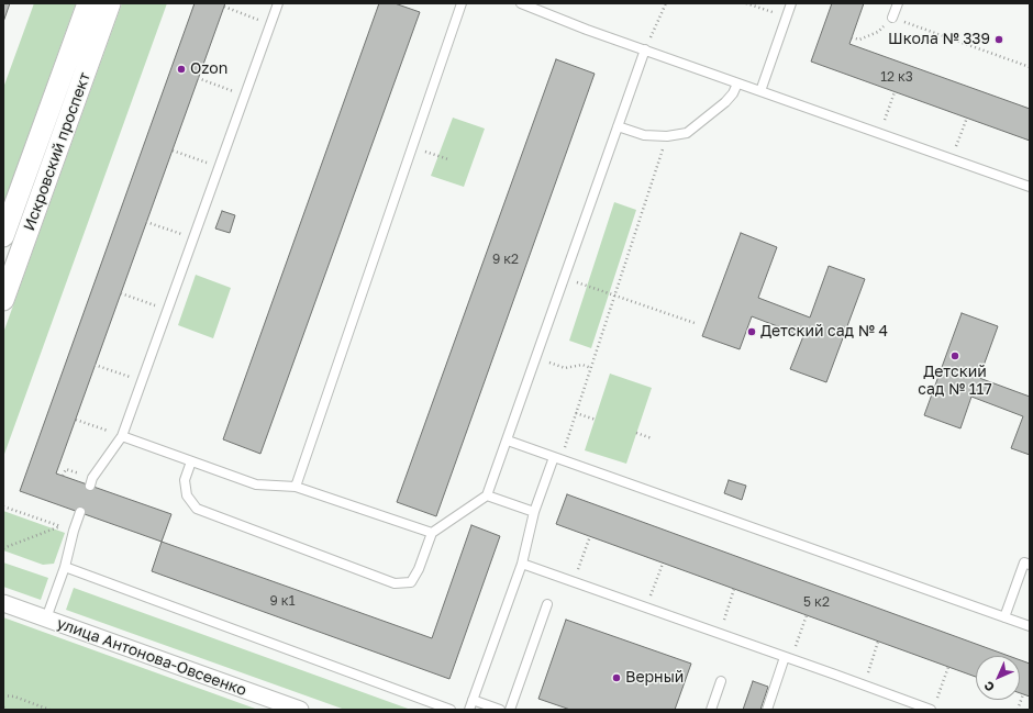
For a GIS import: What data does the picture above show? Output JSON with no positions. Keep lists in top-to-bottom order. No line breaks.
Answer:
{"streets":{"street":["Искровский проспект","улица Антонова-Овсеенко"]},"places":["Школа № 339","Ozon","Детский сад № 4","Детский сад № 117","Верный"],"house_numbers":["12 к3","9 к2","9 к1","5 к2"],"north":"bottom left"}
